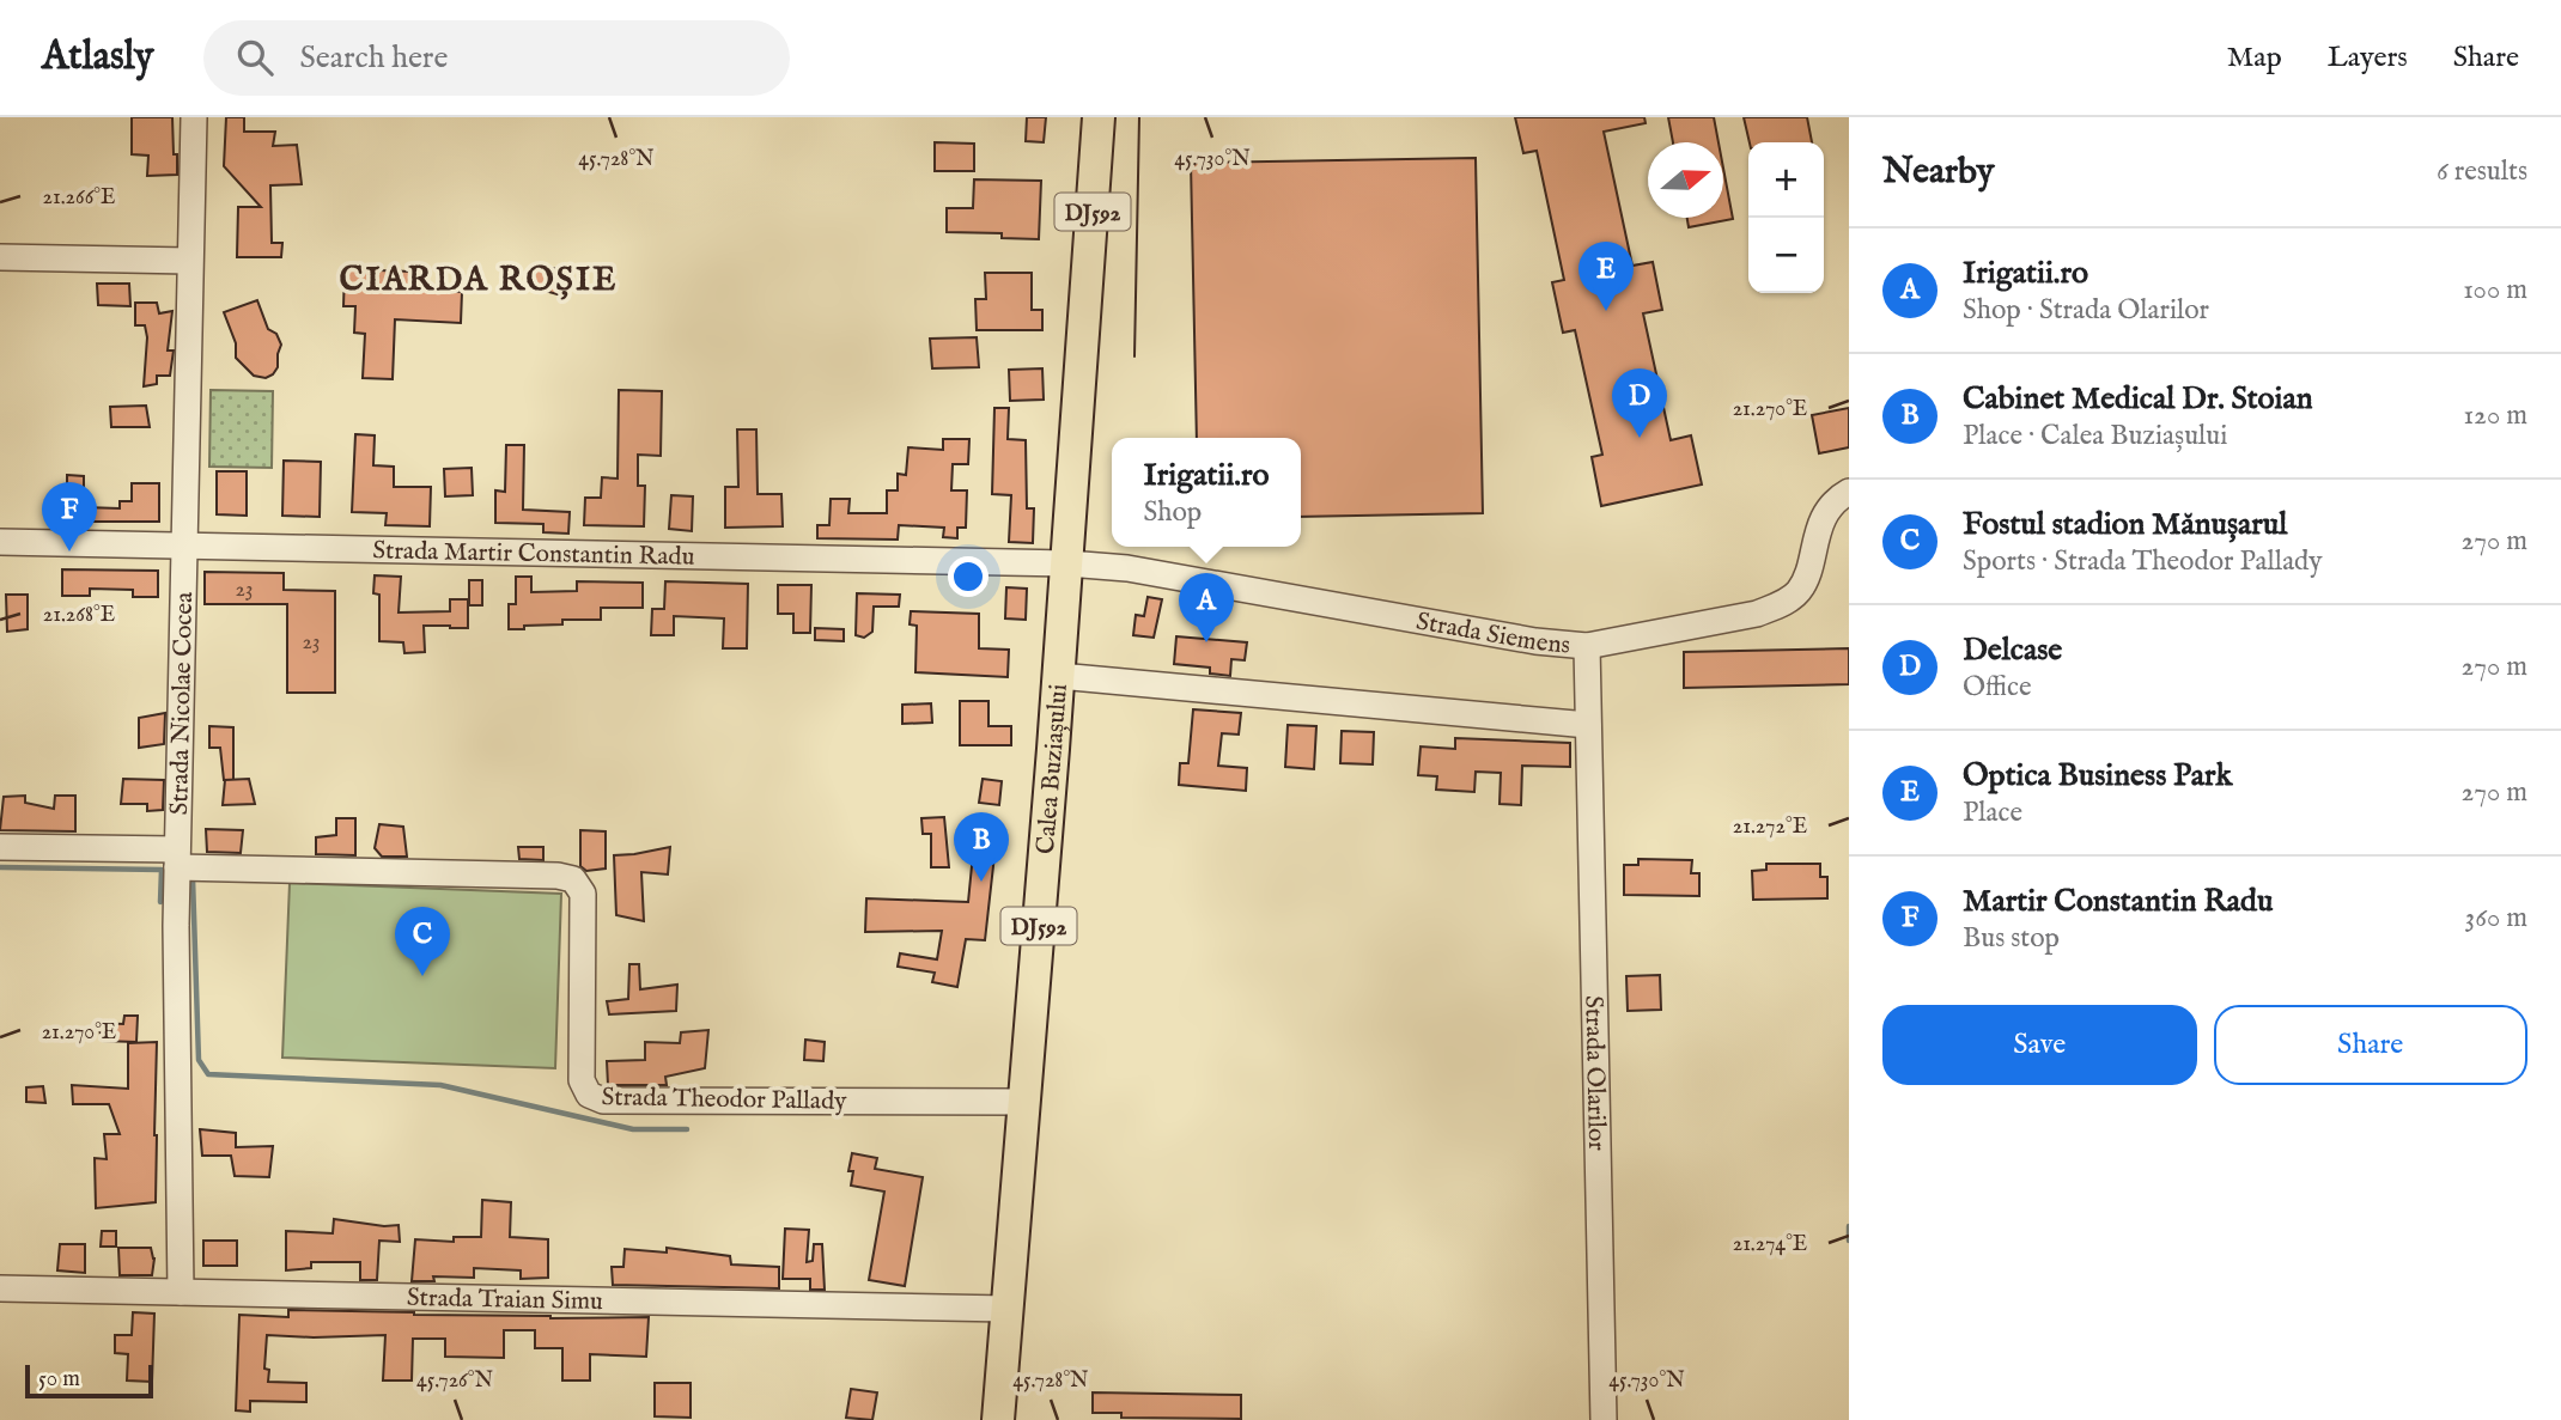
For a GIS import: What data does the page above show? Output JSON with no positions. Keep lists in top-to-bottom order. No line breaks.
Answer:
{"streets":{"main road":["DJ592","Calea Buziașului"],"street":["Strada Martir Constantin Radu","Strada Siemens","Strada Nicolae Cocea","Strada Olarilor","Strada Theodor Pallady","Strada Traian Simu"]},"crossings":[["Strada Martir Constantin Radu","Strada Siemens"],["Strada Martir Constantin Radu","Strada Nicolae Cocea"],["Strada Martir Constantin Radu","Calea Buziașului"],["Strada Siemens","Calea Buziașului"],["Strada Siemens","Strada Olarilor"],["Strada Nicolae Cocea","Strada Theodor Pallady"],["Strada Nicolae Cocea","Strada Traian Simu"],["Calea Buziașului","Strada Theodor Pallady"],["Calea Buziașului","Strada Traian Simu"]],"districts":["CIARDA ROȘIE"],"house_numbers":["23","23"],"scale_bar":"50 m","north":"right","page":{"header":"Atlasly","search":"Search here","nav":["Map","Layers","Share"],"heading":["Nearby","6 results"],"map_buttons":["+","−"],"list":[{"mark":"A","name":"Irigatii.ro","note":"Shop · Strada Olarilor","value":"100 m"},{"mark":"B","name":"Cabinet Medical Dr. Stoian","note":"Place · Calea Buziașului","value":"120 m"},{"mark":"C","name":"Fostul stadion Mănușarul","note":"Sports · Strada Theodor Pallady","value":"270 m"},{"mark":"D","name":"Delcase","note":"Office","value":"270 m"},{"mark":"E","name":"Optica Business Park","note":"Place","value":"270 m"},{"mark":"F","name":"Martir Constantin Radu","note":"Bus stop","value":"360 m"}],"pins":["E","D","F","A","B","C"],"popup":["Irigatii.ro","Shop"],"buttons":["Save","Share"],"scale":"50 m"},"coordinates":["45.728°N","45.730°N","21.266°E","21.270°E","21.268°E","21.272°E","21.274°E","45.726°N"]}
